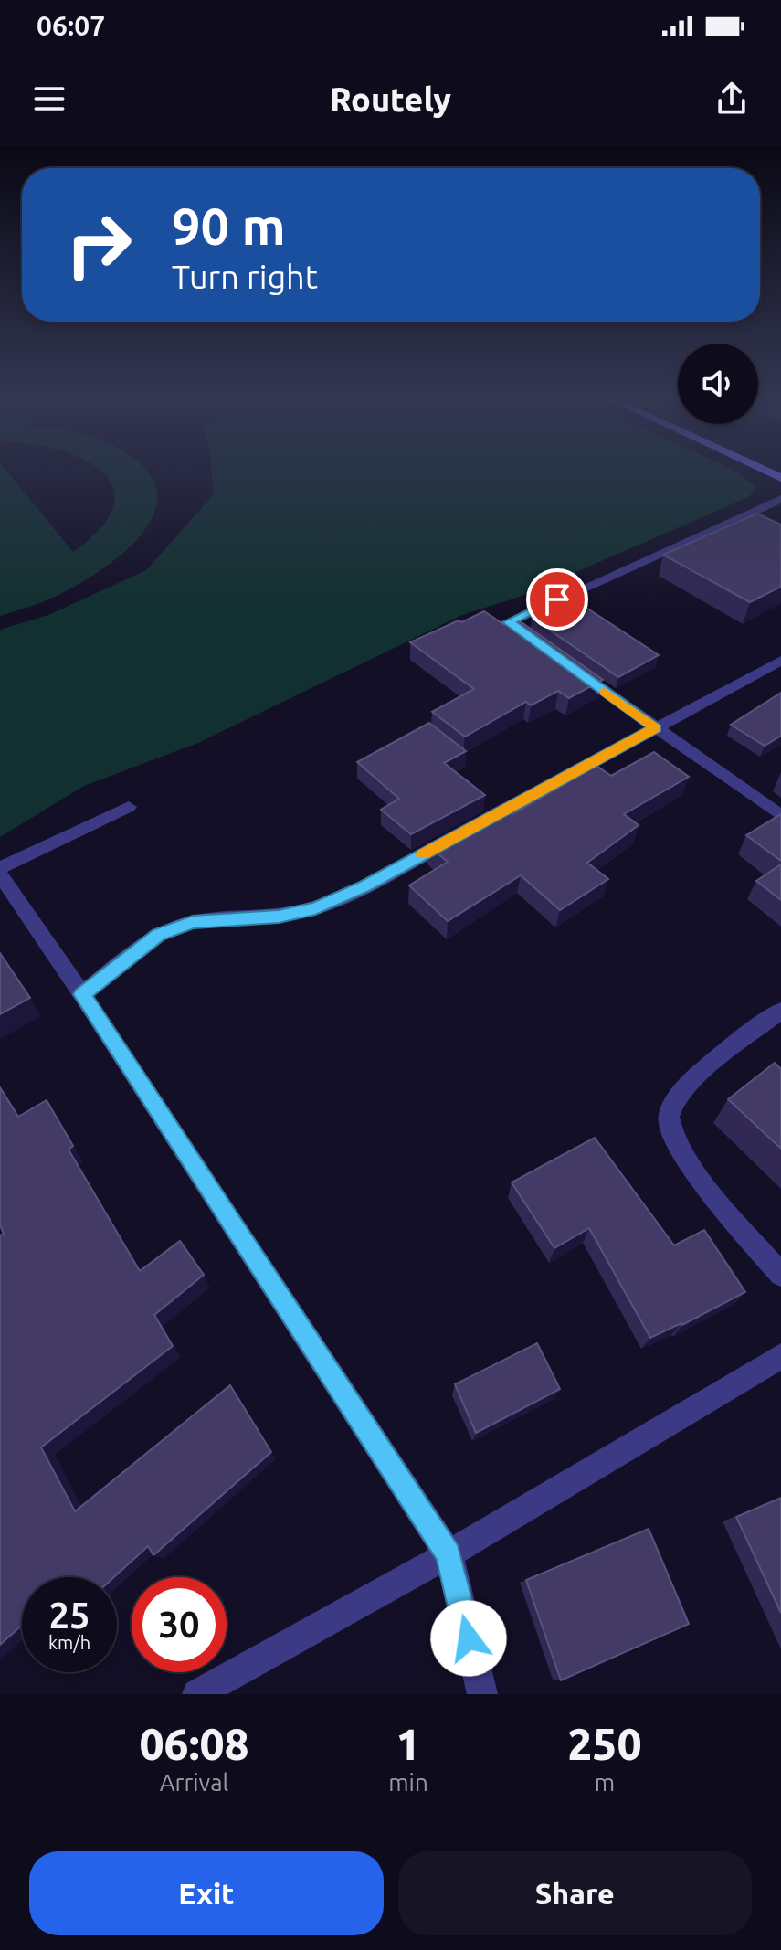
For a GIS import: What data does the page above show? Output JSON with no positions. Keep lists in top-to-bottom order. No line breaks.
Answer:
{"page":{"status":"06:07","header":"Routely","turn":["90 m","Turn right"],"speed":"25 km/h","limit":"30","eta":["06:08","Arrival","1","min","250","m"],"buttons":["Exit","Share"]}}
